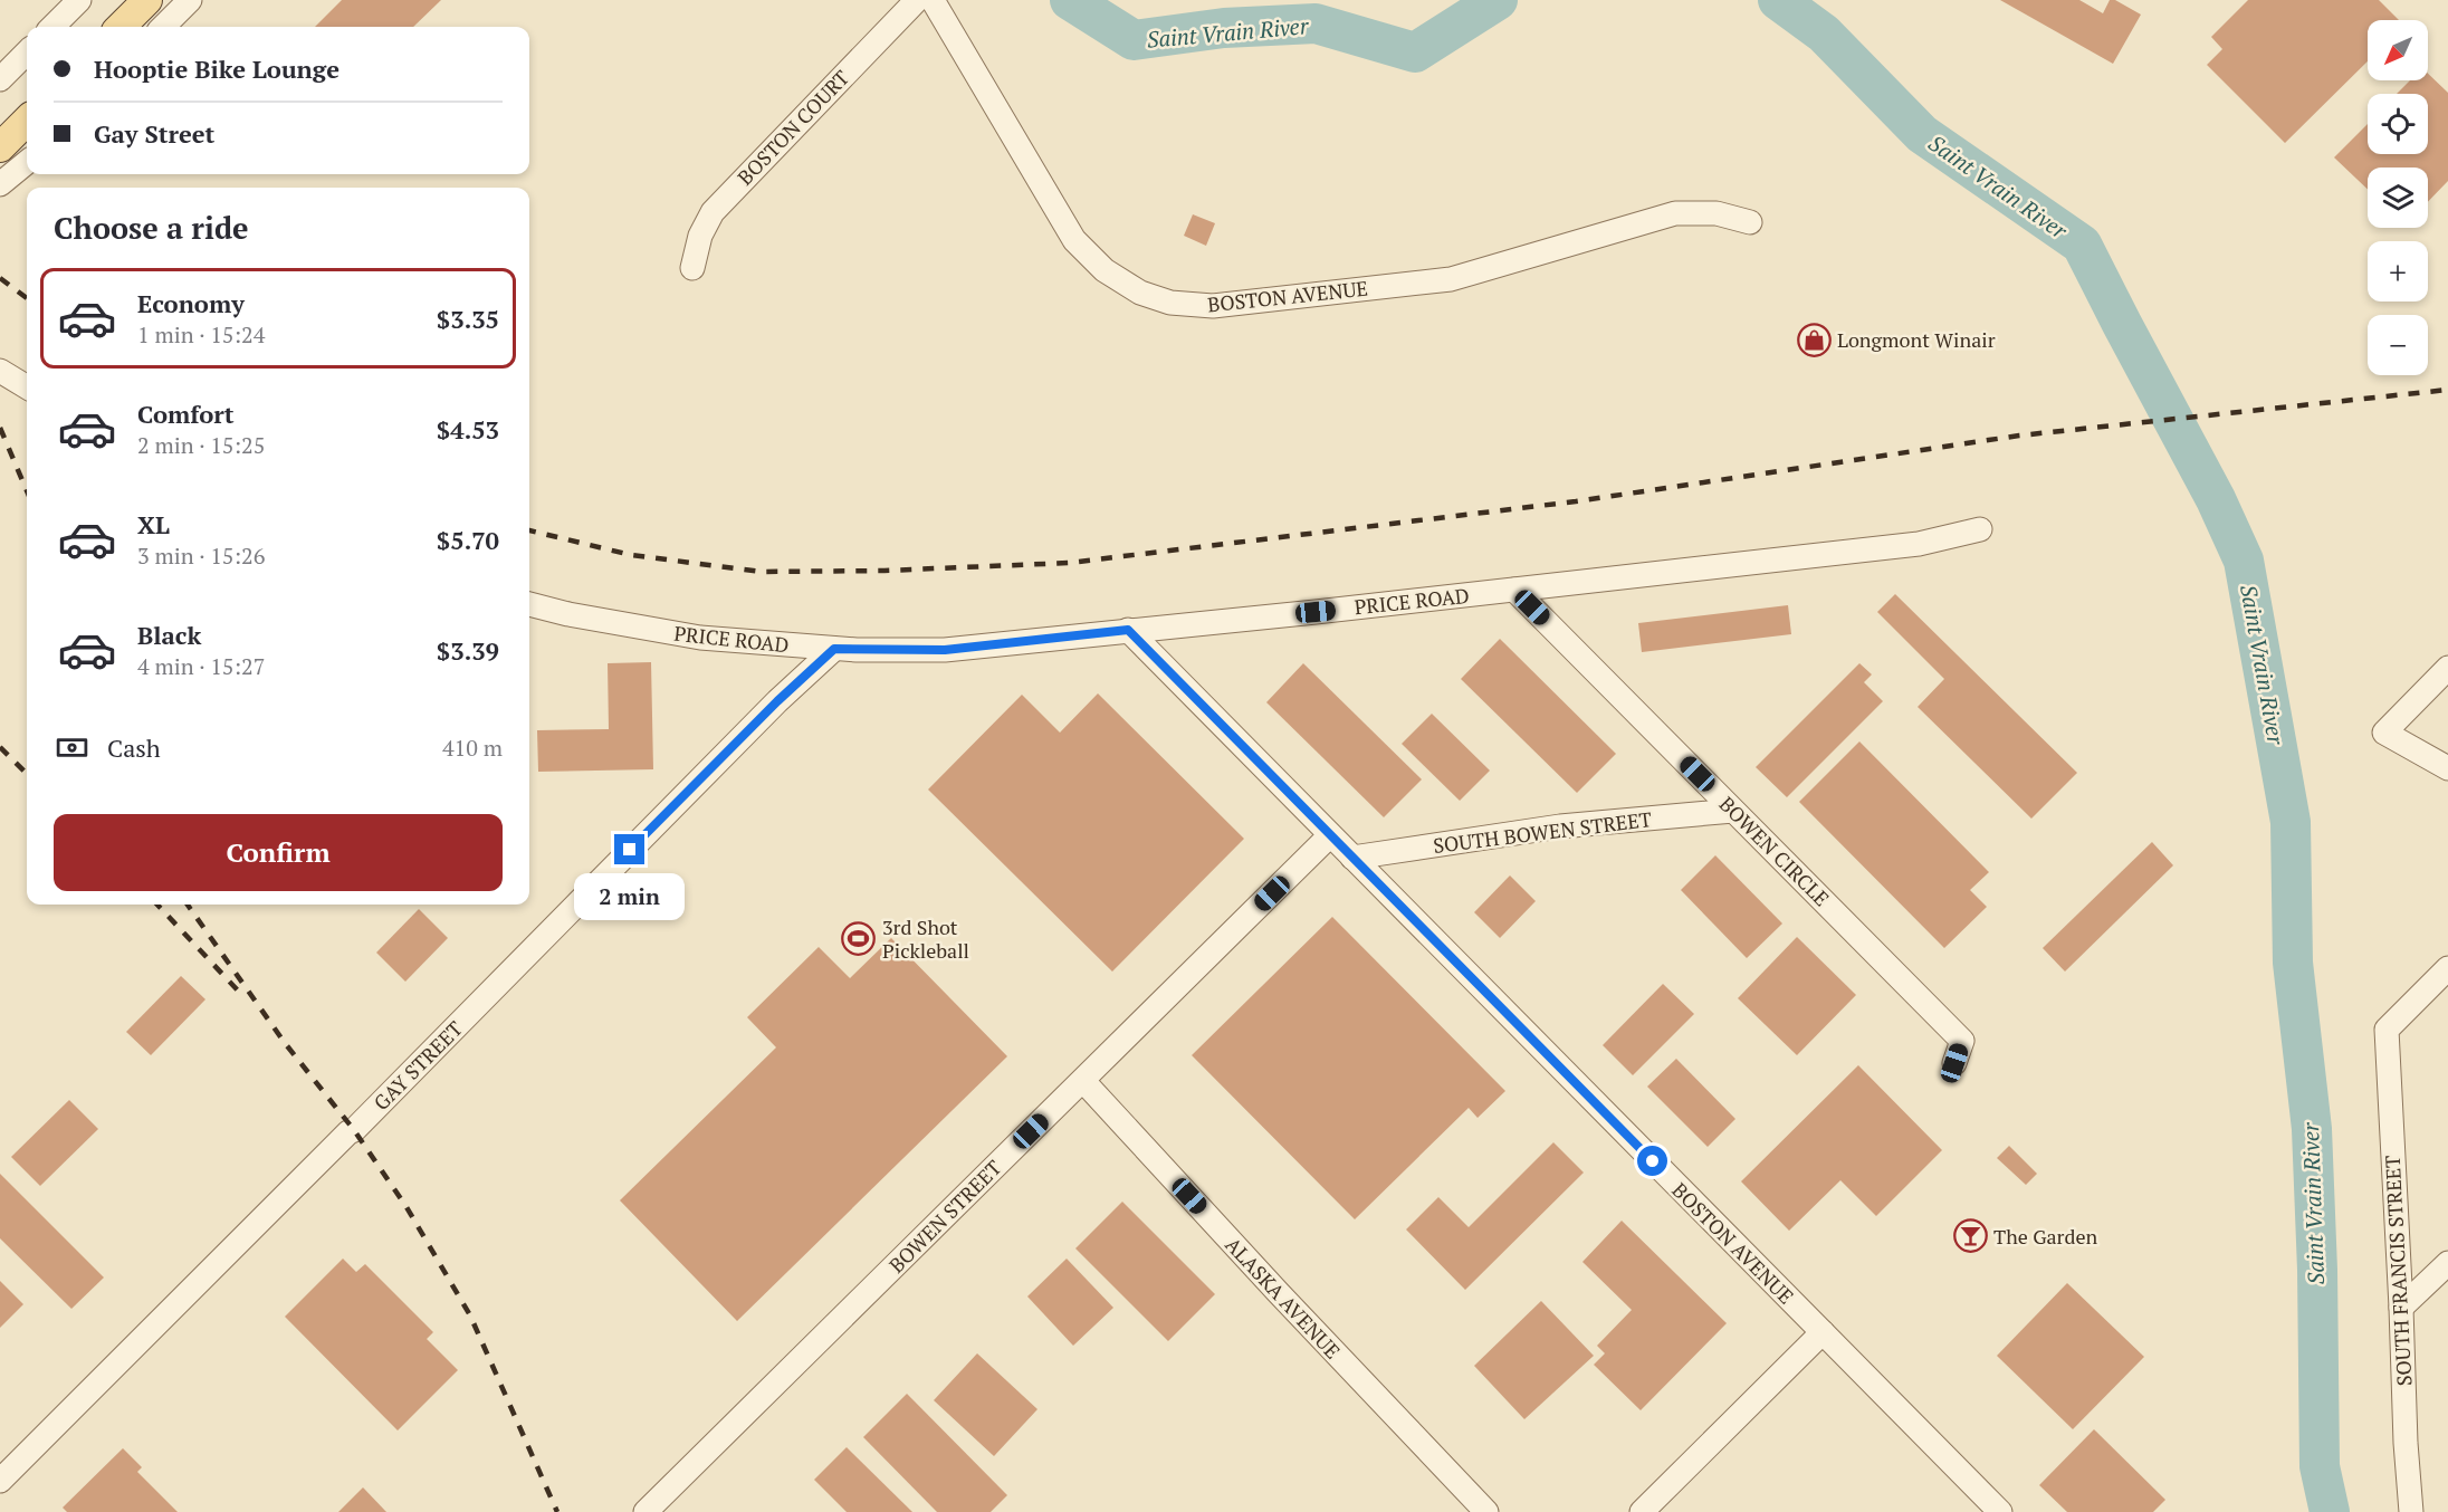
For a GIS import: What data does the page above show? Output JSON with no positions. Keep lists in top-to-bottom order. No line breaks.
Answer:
{"streets":{"street":["BOSTON COURT","BOSTON AVENUE","PRICE ROAD","SOUTH BOWEN STREET","BOWEN CIRCLE","GAY STREET","BOWEN STREET","SOUTH FRANCIS STREET","ALASKA AVENUE"]},"crossings":[["BOSTON AVENUE","PRICE ROAD"],["BOSTON AVENUE","SOUTH BOWEN STREET"],["BOSTON AVENUE","BOWEN STREET"],["PRICE ROAD","BOWEN CIRCLE"],["PRICE ROAD","GAY STREET"],["SOUTH BOWEN STREET","BOWEN CIRCLE"],["BOWEN STREET","ALASKA AVENUE"]],"water":["Saint Vrain River"],"places":{"shop":["Longmont Winair"],"sports":["3rd Shot Pickleball"],"bar":["The Garden"]},"north":"bottom left","page":{"map_buttons":["+","−"],"banner":["Hooptie Bike Lounge","Gay Street"],"heading":"Choose a ride","list":[{"name":"Economy","note":"1 min · 15:24","value":"$3.35"},{"name":"Comfort","note":"2 min · 15:25","value":"$4.53"},{"name":"XL","note":"3 min · 15:26","value":"$5.70"},{"name":"Black","note":"4 min · 15:27","value":"$3.39"}],"pay":["Cash","410 m"],"buttons":"Confirm","bubble":"2 min"}}
